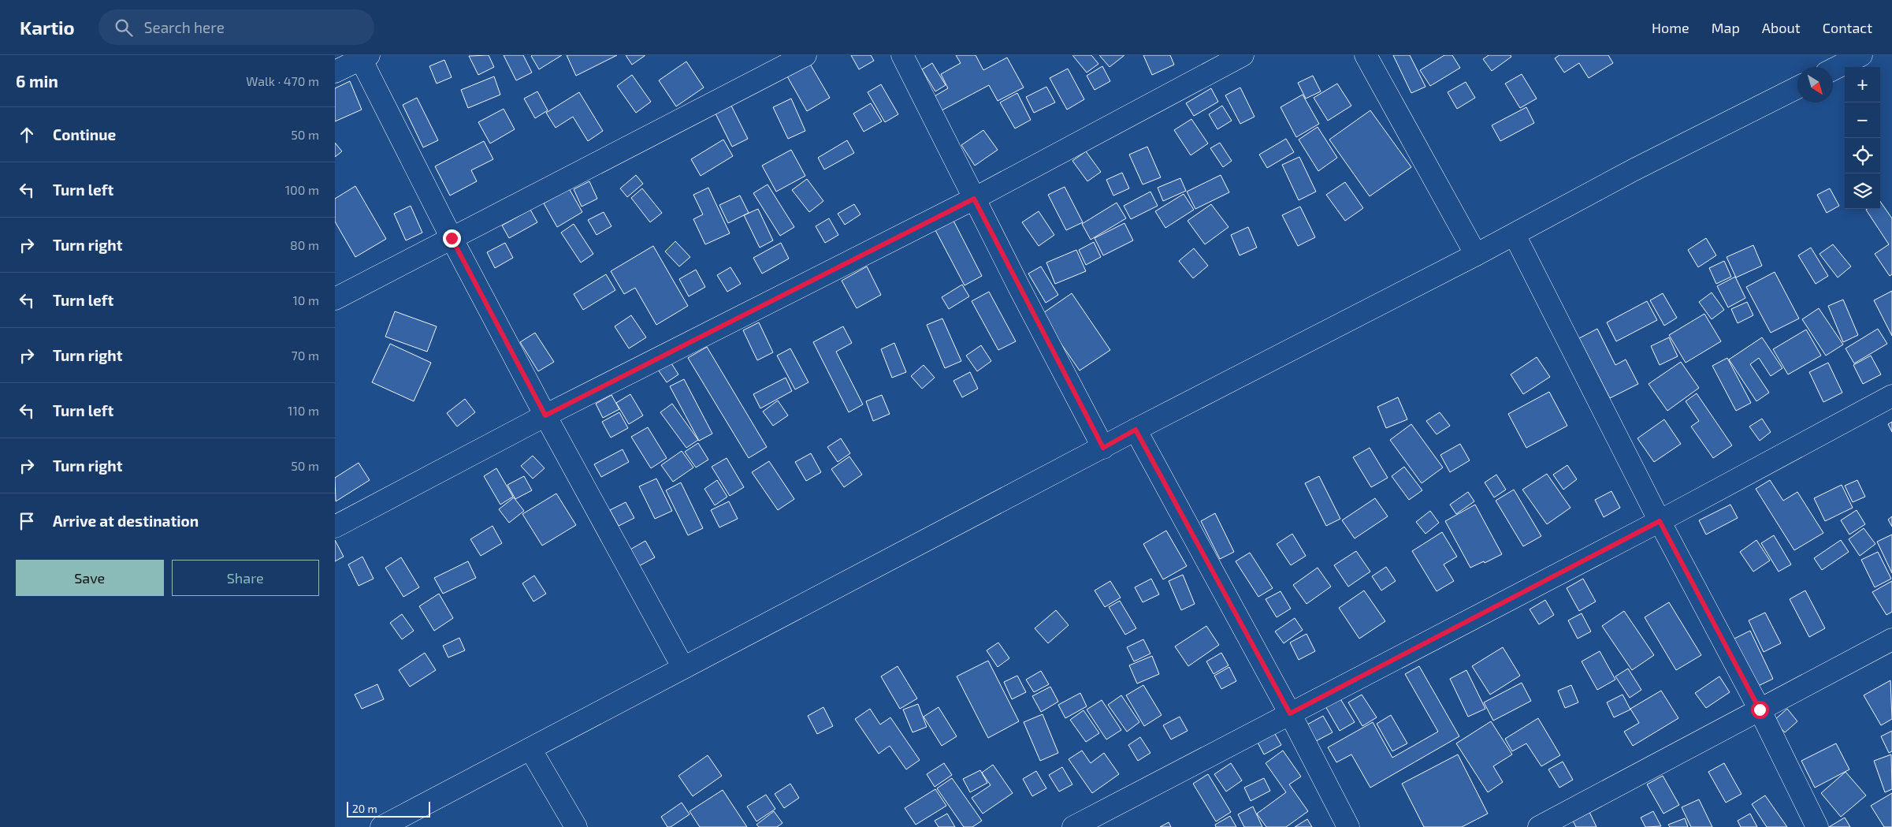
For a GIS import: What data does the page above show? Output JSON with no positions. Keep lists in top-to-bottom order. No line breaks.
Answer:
{"scale_bar":"20 m","north":"bottom right","page":{"header":"Kartio","search":"Search here","nav":["Home","Map","About","Contact"],"heading":["6 min","Walk · 470 m"],"map_buttons":["+","−"],"list":[["Continue","50 m"],["Turn left","100 m"],["Turn right","80 m"],["Turn left","10 m"],["Turn right","70 m"],["Turn left","110 m"],["Turn right","50 m"],"Arrive at destination"],"buttons":["Save","Share"],"scale":"20 m"}}
